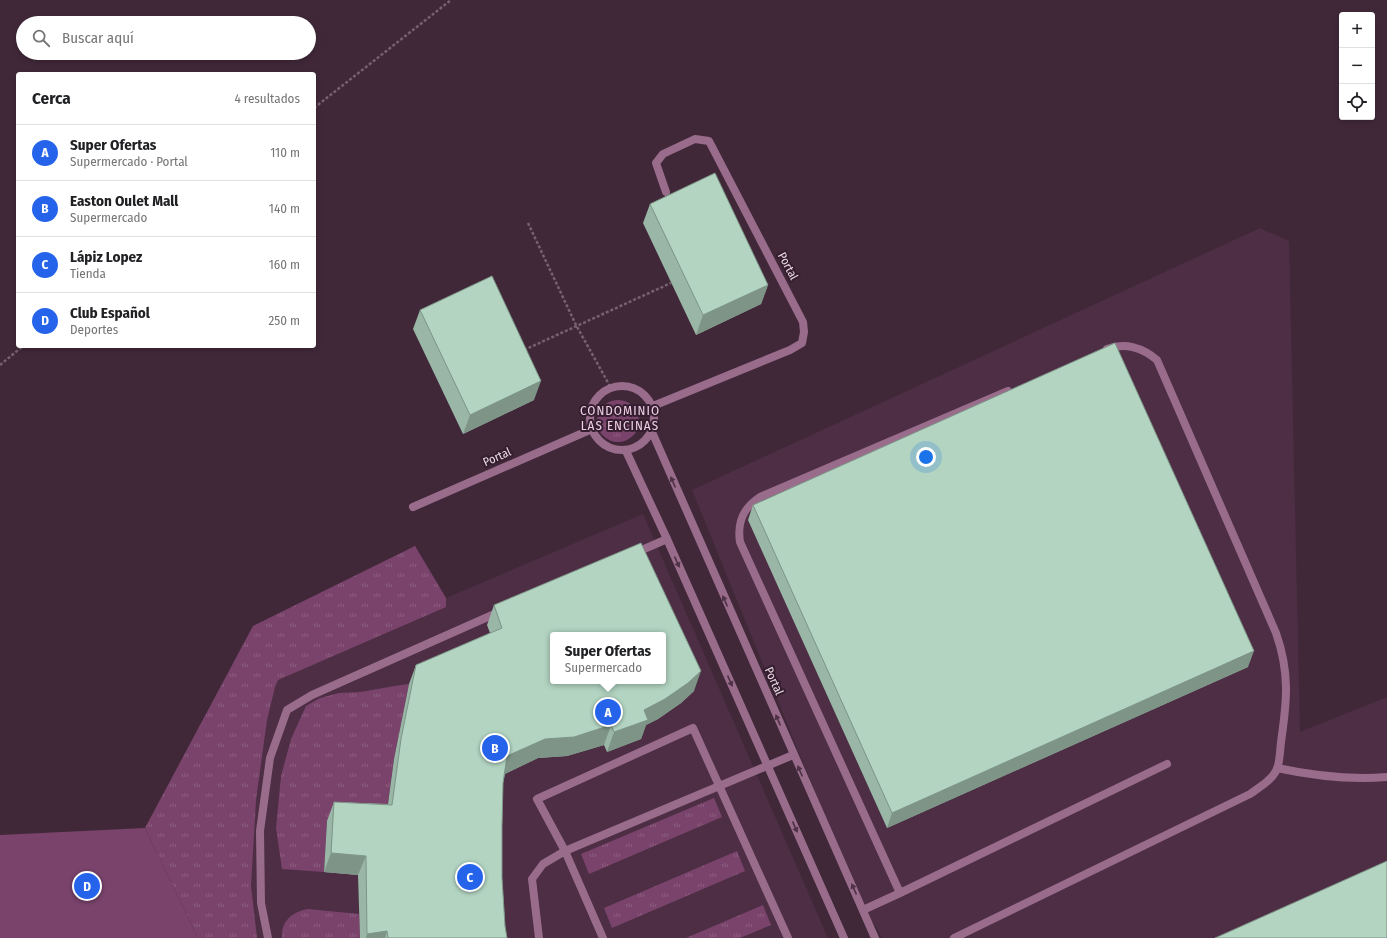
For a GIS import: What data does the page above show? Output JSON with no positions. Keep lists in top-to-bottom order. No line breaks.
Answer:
{"streets":{"street":["Portal"]},"districts":["CONDOMINIO LAS ENCINAS"],"page":{"map_buttons":["+","−"],"search":"Buscar aquí","heading":["Cerca","4 resultados"],"list":[{"mark":"A","name":"Super Ofertas","note":"Supermercado · Portal","value":"110 m"},{"mark":"B","name":"Easton Oulet Mall","note":"Supermercado","value":"140 m"},{"mark":"C","name":"Lápiz Lopez","note":"Tienda","value":"160 m"},{"mark":"D","name":"Club Español","note":"Deportes","value":"250 m"}],"popup":["Super Ofertas","Supermercado"],"pins":["A","B","C","D"]}}
